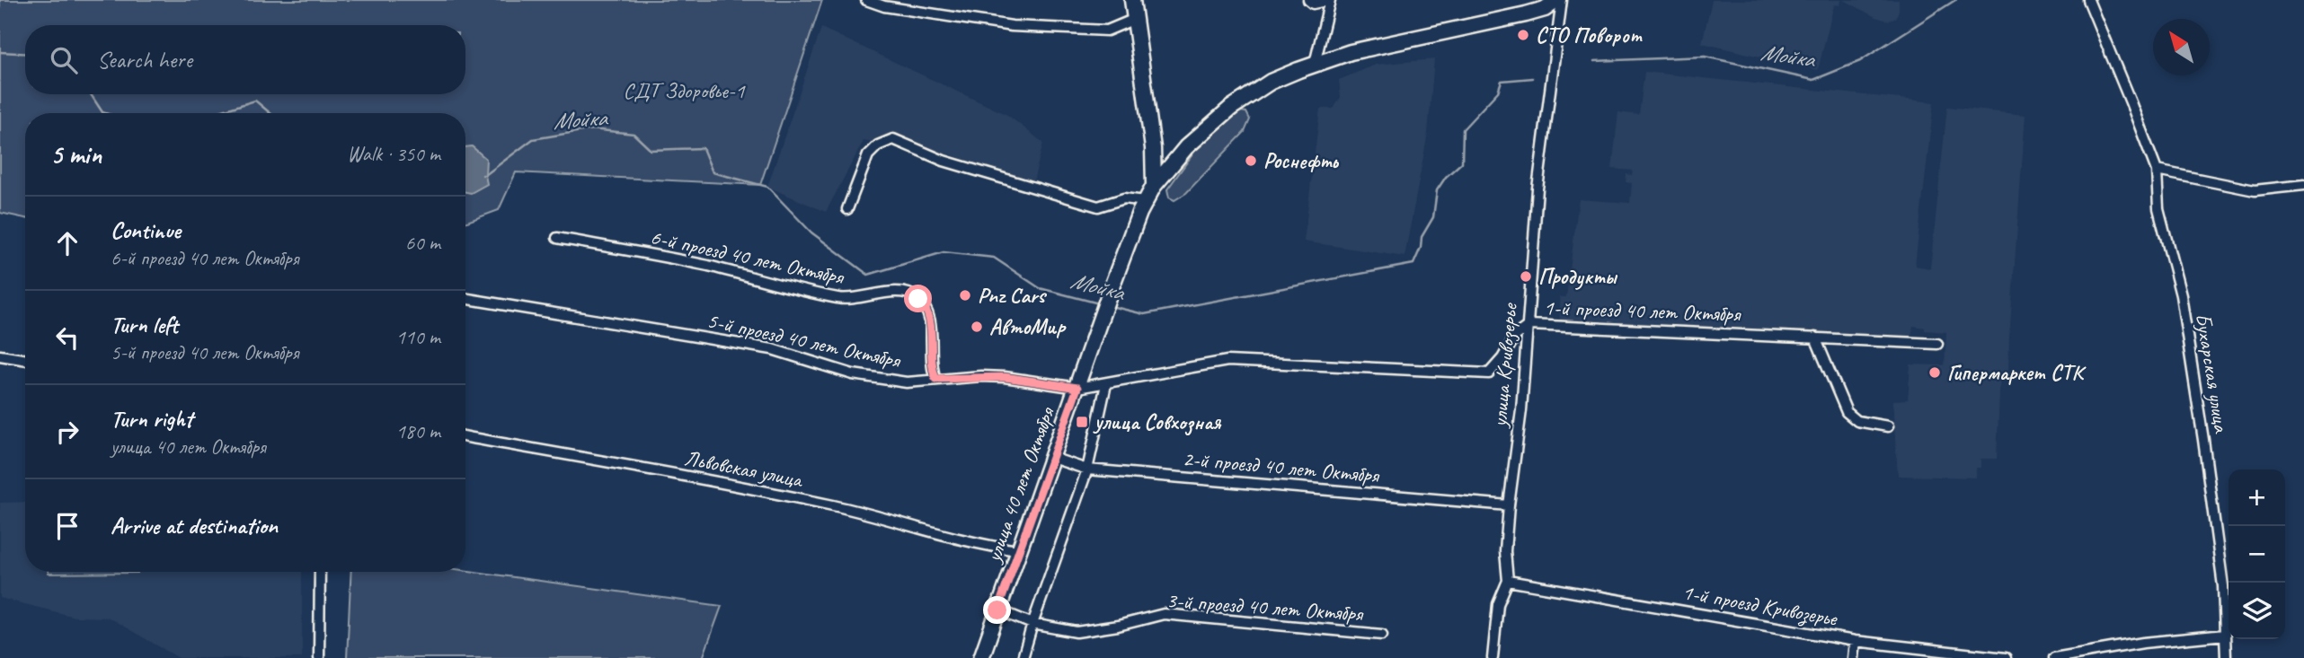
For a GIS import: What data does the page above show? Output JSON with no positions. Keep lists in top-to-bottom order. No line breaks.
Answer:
{"streets":{"main road":["улица 40 лет Октября"],"street":["6-й проезд 40 лет Октября","1-й проезд 40 лет Октября","5-й проезд 40 лет Октября","улица Кривозерье","Бухарская улица","2-й проезд 40 лет Октября","Львовская улица","1-й проезд Кривозерье","3-й проезд 40 лет Октября"]},"crossings":[["6-й проезд 40 лет Октября","5-й проезд 40 лет Октября"],["1-й проезд 40 лет Октября","5-й проезд 40 лет Октября"],["1-й проезд 40 лет Октября","улица Кривозерье"],["5-й проезд 40 лет Октября","улица 40 лет Октября"],["улица Кривозерье","2-й проезд 40 лет Октября"],["улица Кривозерье","1-й проезд Кривозерье"],["2-й проезд 40 лет Октября","улица 40 лет Октября"],["Львовская улица","улица 40 лет Октября"],["улица 40 лет Октября","3-й проезд 40 лет Октября"]],"water":["Мойка"],"parks":["СДТ Здоровье-1"],"places":{"other":["СТО Поворот","Роснефть","Продукты","Pnz Cars","АвтоМир","Гипермаркет СТК"],"transit":["улица Совхозная"]},"north":"top left","page":{"search":"Search here","heading":["5 min","Walk · 350 m"],"list":[["Continue","6-й проезд 40 лет Октября","60 m"],["Turn left","5-й проезд 40 лет Октября","110 m"],["Turn right","улица 40 лет Октября","180 m"],"Arrive at destination"],"map_buttons":["+","−"]}}
